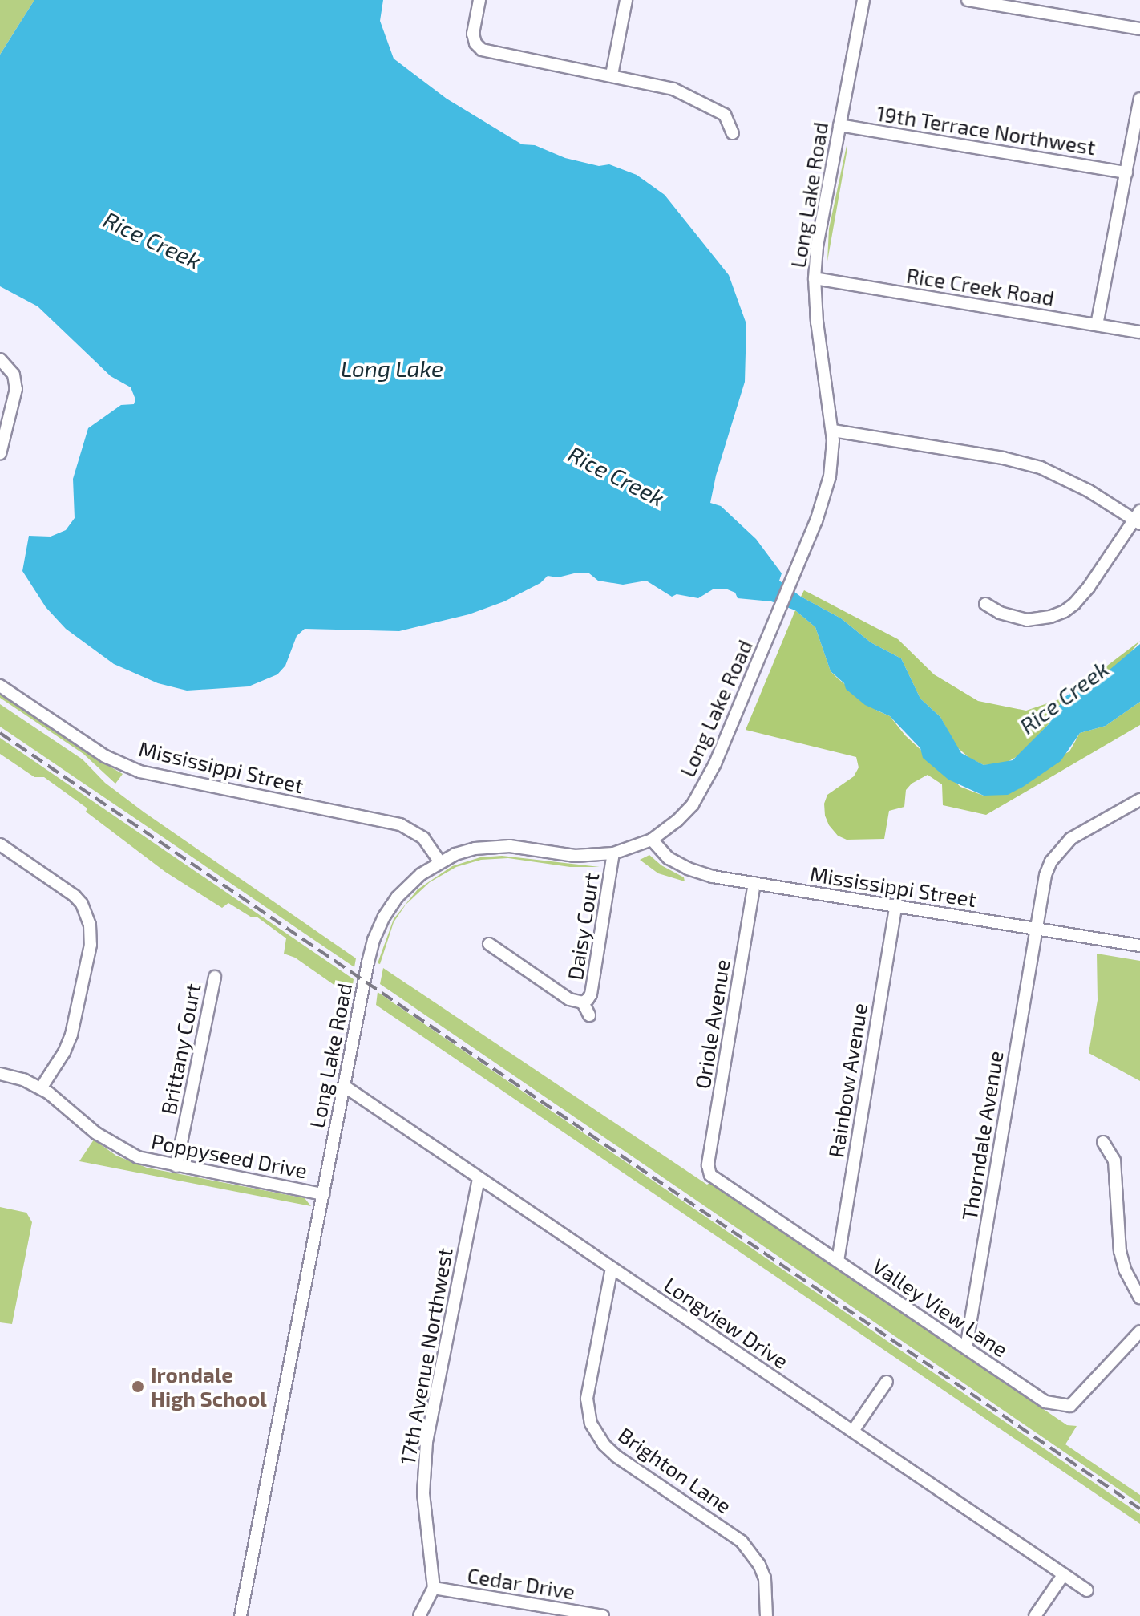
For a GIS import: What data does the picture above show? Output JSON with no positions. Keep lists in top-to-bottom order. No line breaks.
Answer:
{"streets":{"street":["19th Terrace Northwest","Long Lake Road","Rice Creek Road","Mississippi Street","Daisy Court","Oriole Avenue","Brittany Court","Rainbow Avenue","Thorndale Avenue","Poppyseed Drive","Valley View Lane","Longview Drive","17th Avenue Northwest","Brighton Lane","Cedar Drive"]},"crossings":[["19th Terrace Northwest","Long Lake Road"],["Long Lake Road","Rice Creek Road"],["Long Lake Road","Mississippi Street"],["Long Lake Road","Daisy Court"],["Long Lake Road","Poppyseed Drive"],["Long Lake Road","Longview Drive"],["Mississippi Street","Oriole Avenue"],["Mississippi Street","Rainbow Avenue"],["Mississippi Street","Thorndale Avenue"],["Oriole Avenue","Valley View Lane"],["Brittany Court","Poppyseed Drive"],["Rainbow Avenue","Valley View Lane"],["Thorndale Avenue","Valley View Lane"],["Longview Drive","17th Avenue Northwest"],["Longview Drive","Brighton Lane"],["17th Avenue Northwest","Cedar Drive"]],"water":["Rice Creek","Long Lake"],"places":["Irondale High School"]}
